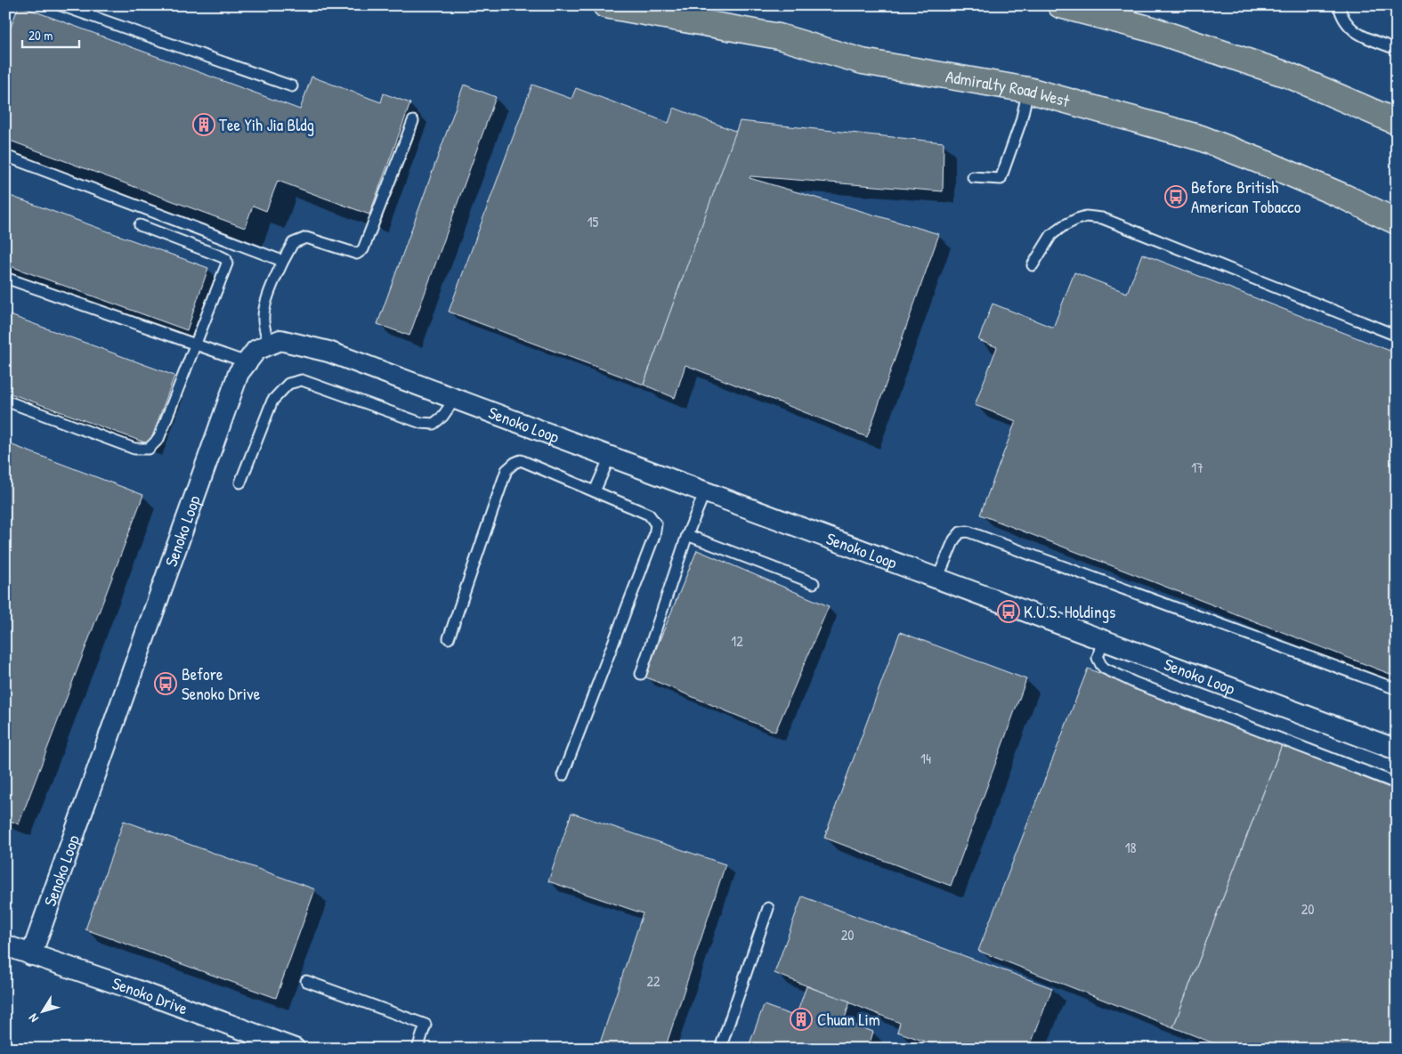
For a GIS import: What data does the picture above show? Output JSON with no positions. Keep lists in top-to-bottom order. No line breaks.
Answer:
{"streets":{"main road":["Admiralty Road West"],"street":["Senoko Loop","Senoko Drive"]},"crossings":[["Senoko Loop","Senoko Drive"]],"places":{"building":["Tee Yih Jia Bldg","Chuan Lim"],"bus stop":["Before British American Tobacco","K.U.S. Holdings","Before Senoko Drive"]},"house_numbers":["15","17","12","14","18","20","20","22"],"scale_bar":"20 m","north":"bottom left"}
